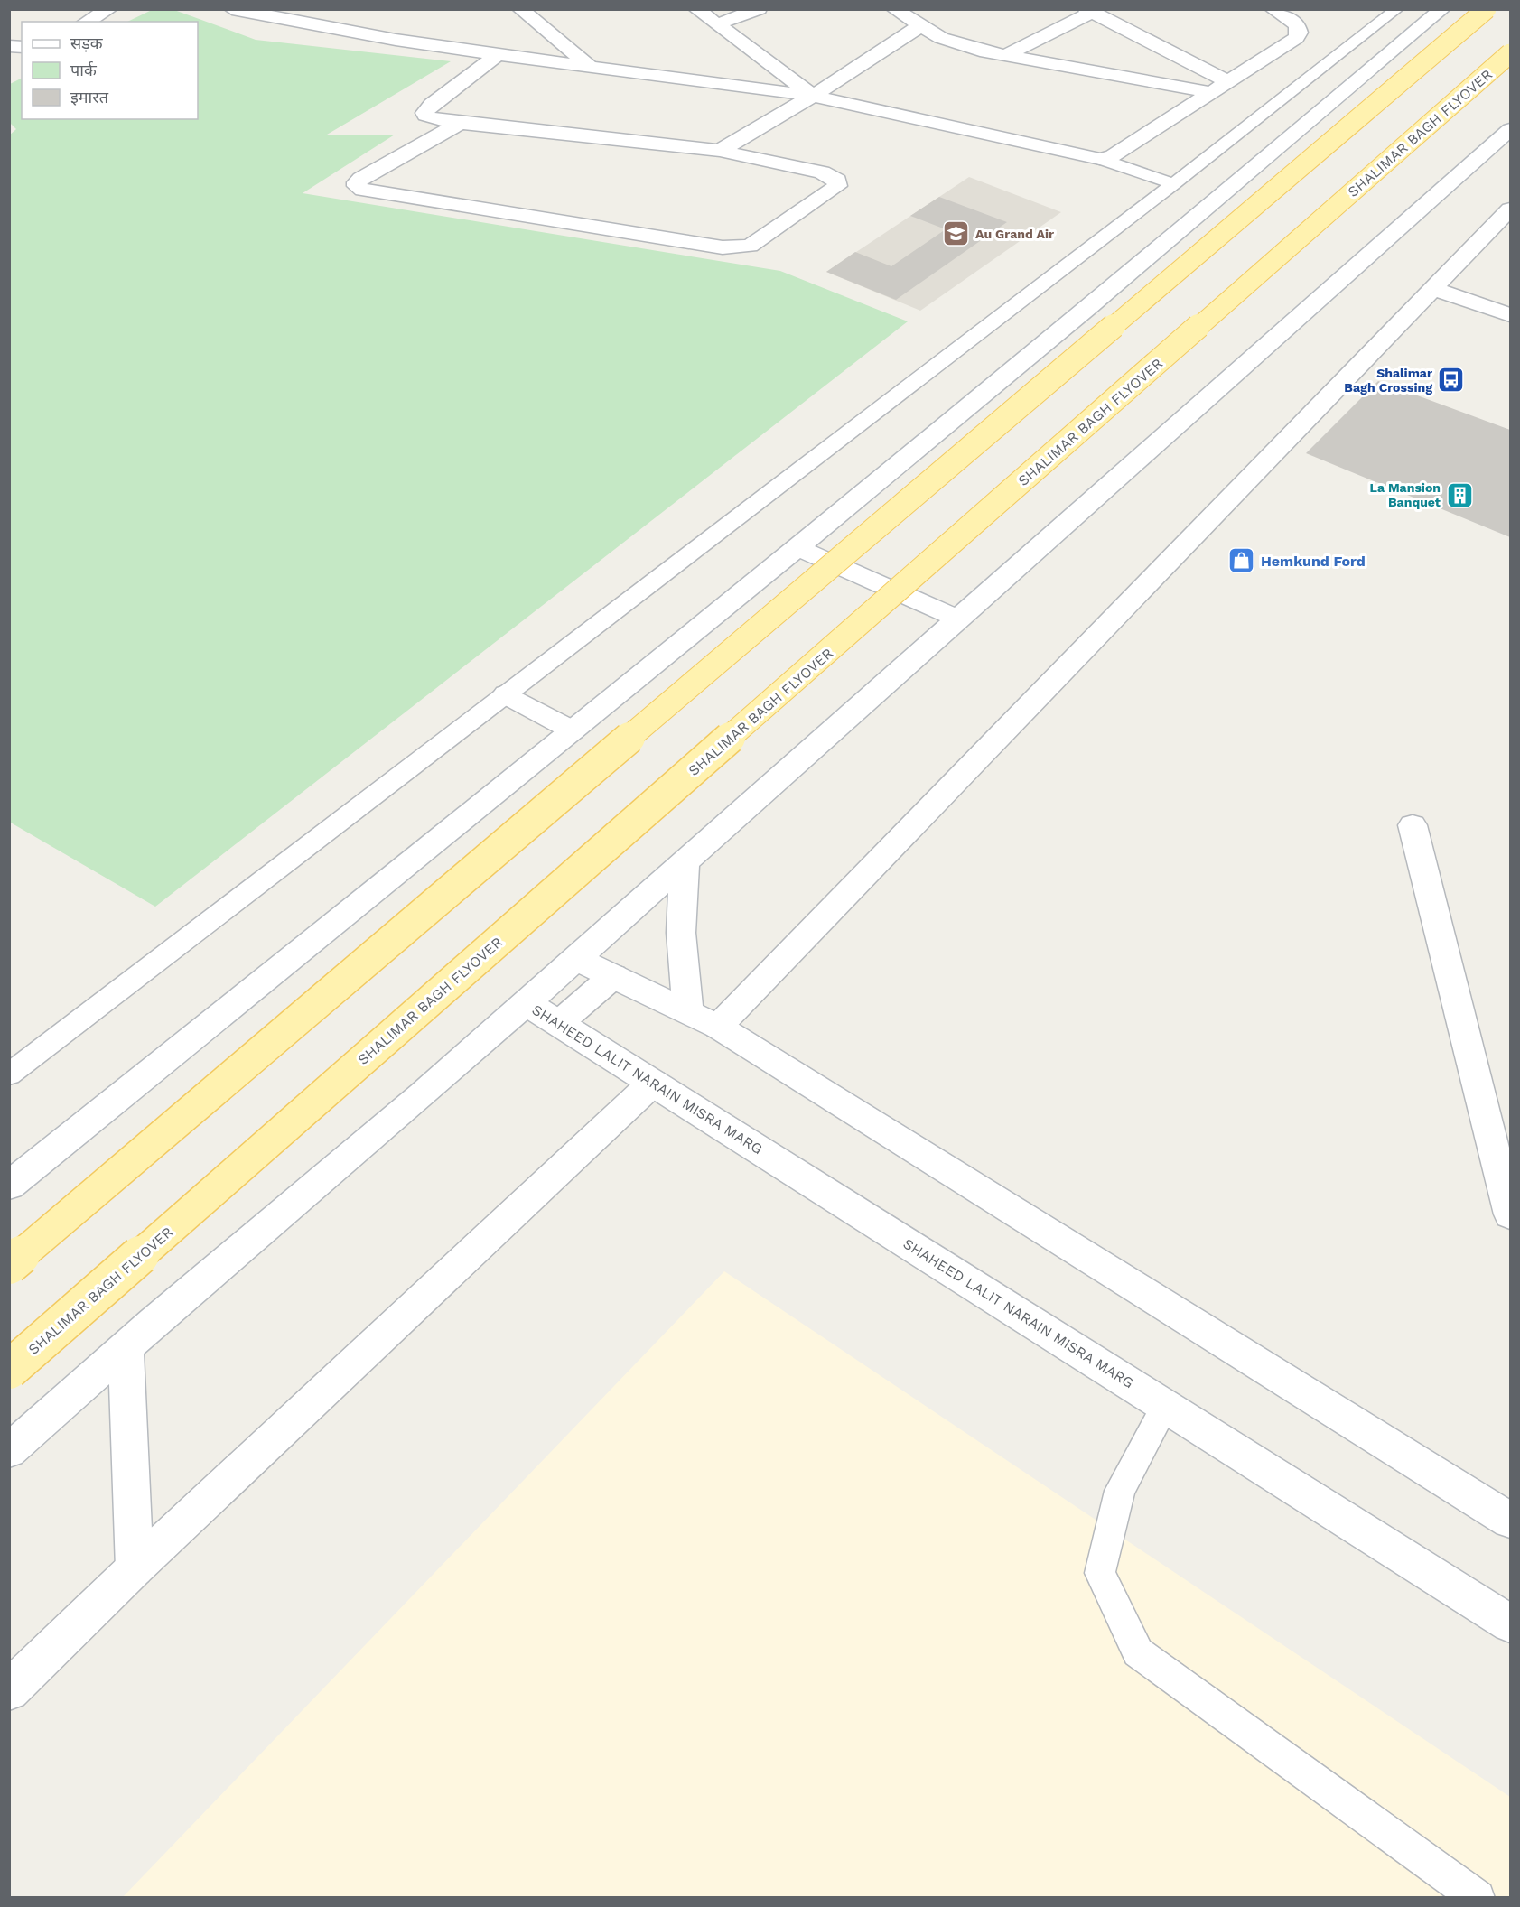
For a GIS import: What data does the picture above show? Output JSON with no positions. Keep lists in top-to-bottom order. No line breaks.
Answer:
{"streets":{"main road":["SHALIMAR BAGH FLYOVER"],"street":["SHAHEED LALIT NARAIN MISRA MARG"]},"places":{"school or university":["Au Grand Air"],"bus stop":["Shalimar Bagh Crossing"],"building":["La Mansion Banquet"],"shop":["Hemkund Ford"]},"legend":["सड़क","पार्क","इमारत"]}
